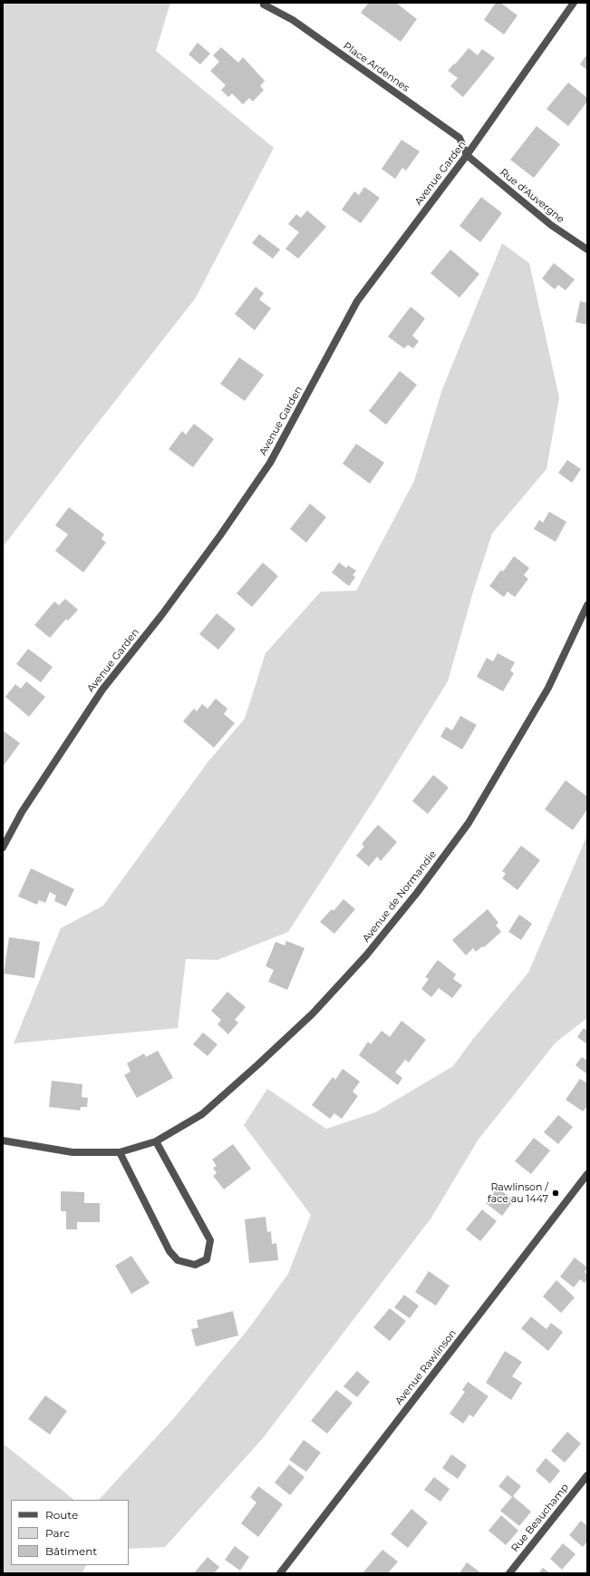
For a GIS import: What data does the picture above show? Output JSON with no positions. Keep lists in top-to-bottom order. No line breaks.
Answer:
{"streets":{"street":["Place Ardennes","Avenue Garden","Rue d'Auvergne","Avenue de Normandie","Avenue Rawlinson","Rue Beauchamp"]},"crossings":[["Place Ardennes","Avenue Garden"],["Place Ardennes","Rue d'Auvergne"],["Avenue Garden","Rue d'Auvergne"]],"places":["Rawlinson / face au 1447"],"legend":["Route","Parc","Bâtiment"]}
